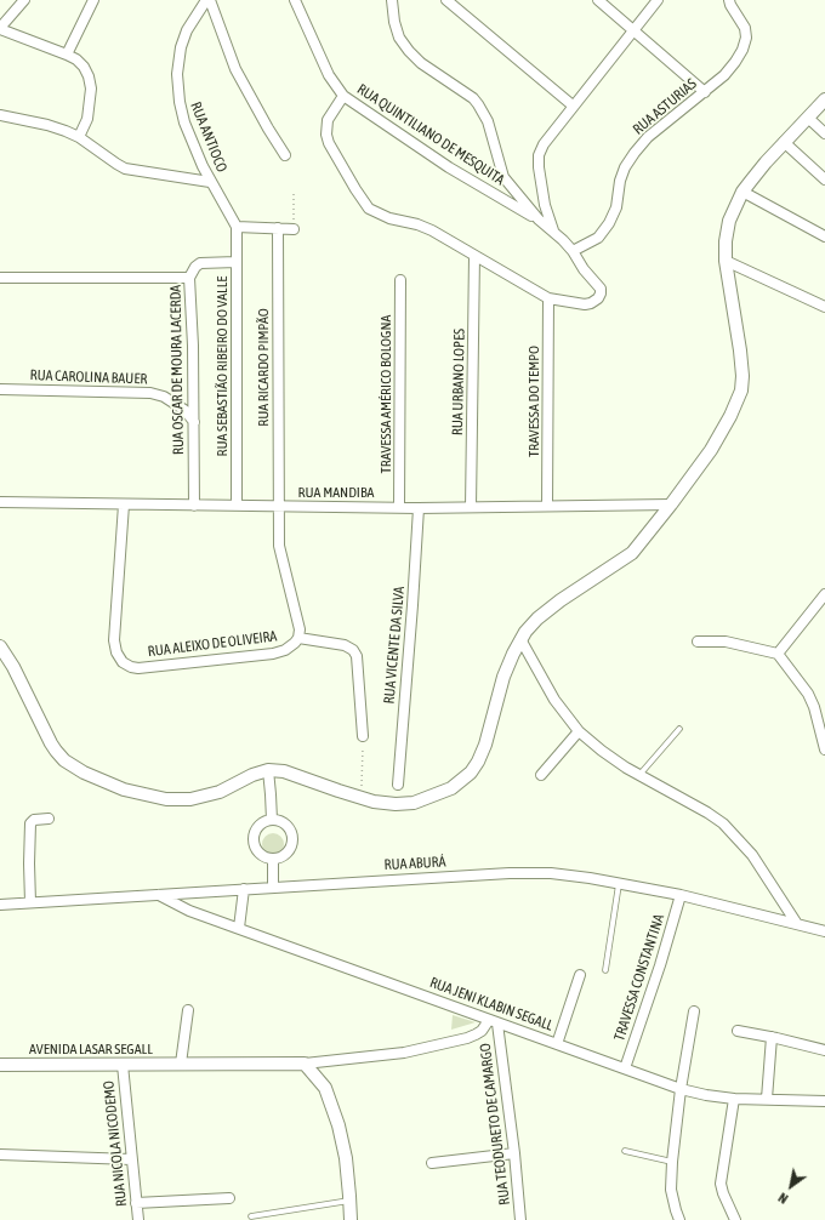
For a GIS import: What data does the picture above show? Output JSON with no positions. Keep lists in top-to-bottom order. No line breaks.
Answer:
{"streets":{"street":["RUA ASTURIAS","RUA QUINTILIANO DE MESQUITA","RUA ANTIOCO","RUA SEBASTIÃO RIBEIRO DO VALLE","RUA RICARDO PIMPÃO","RUA OSCAR DE MOURA LACERDA","RUA CAROLINA BAUER","RUA URBANO LOPES","TRAVESSA AMÉRICO BOLOGNA","TRAVESSA DO TEMPO","RUA MANDIBA","RUA ALEIXO DE OLIVEIRA","RUA VICENTE DA SILVA","RUA ABURÁ","TRAVESSA CONSTANTINA","RUA JENI KLABIN SEGALL","AVENIDA LASAR SEGALL","RUA TEODURETO DE CAMARGO","RUA NICOLA NICODEMO"]},"crossings":[["RUA ASTURIAS","RUA QUINTILIANO DE MESQUITA"],["RUA QUINTILIANO DE MESQUITA","RUA URBANO LOPES"],["RUA QUINTILIANO DE MESQUITA","TRAVESSA DO TEMPO"],["RUA ANTIOCO","RUA SEBASTIÃO RIBEIRO DO VALLE"],["RUA SEBASTIÃO RIBEIRO DO VALLE","RUA MANDIBA"],["RUA RICARDO PIMPÃO","RUA MANDIBA"],["RUA RICARDO PIMPÃO","RUA ALEIXO DE OLIVEIRA"],["RUA OSCAR DE MOURA LACERDA","RUA CAROLINA BAUER"],["RUA OSCAR DE MOURA LACERDA","RUA MANDIBA"],["RUA URBANO LOPES","RUA MANDIBA"],["TRAVESSA AMÉRICO BOLOGNA","RUA MANDIBA"],["TRAVESSA DO TEMPO","RUA MANDIBA"],["RUA MANDIBA","RUA ALEIXO DE OLIVEIRA"],["RUA MANDIBA","RUA VICENTE DA SILVA"],["RUA ABURÁ","TRAVESSA CONSTANTINA"],["RUA ABURÁ","RUA JENI KLABIN SEGALL"],["TRAVESSA CONSTANTINA","RUA JENI KLABIN SEGALL"],["RUA JENI KLABIN SEGALL","RUA TEODURETO DE CAMARGO"],["AVENIDA LASAR SEGALL","RUA NICOLA NICODEMO"]],"north":"bottom left"}
